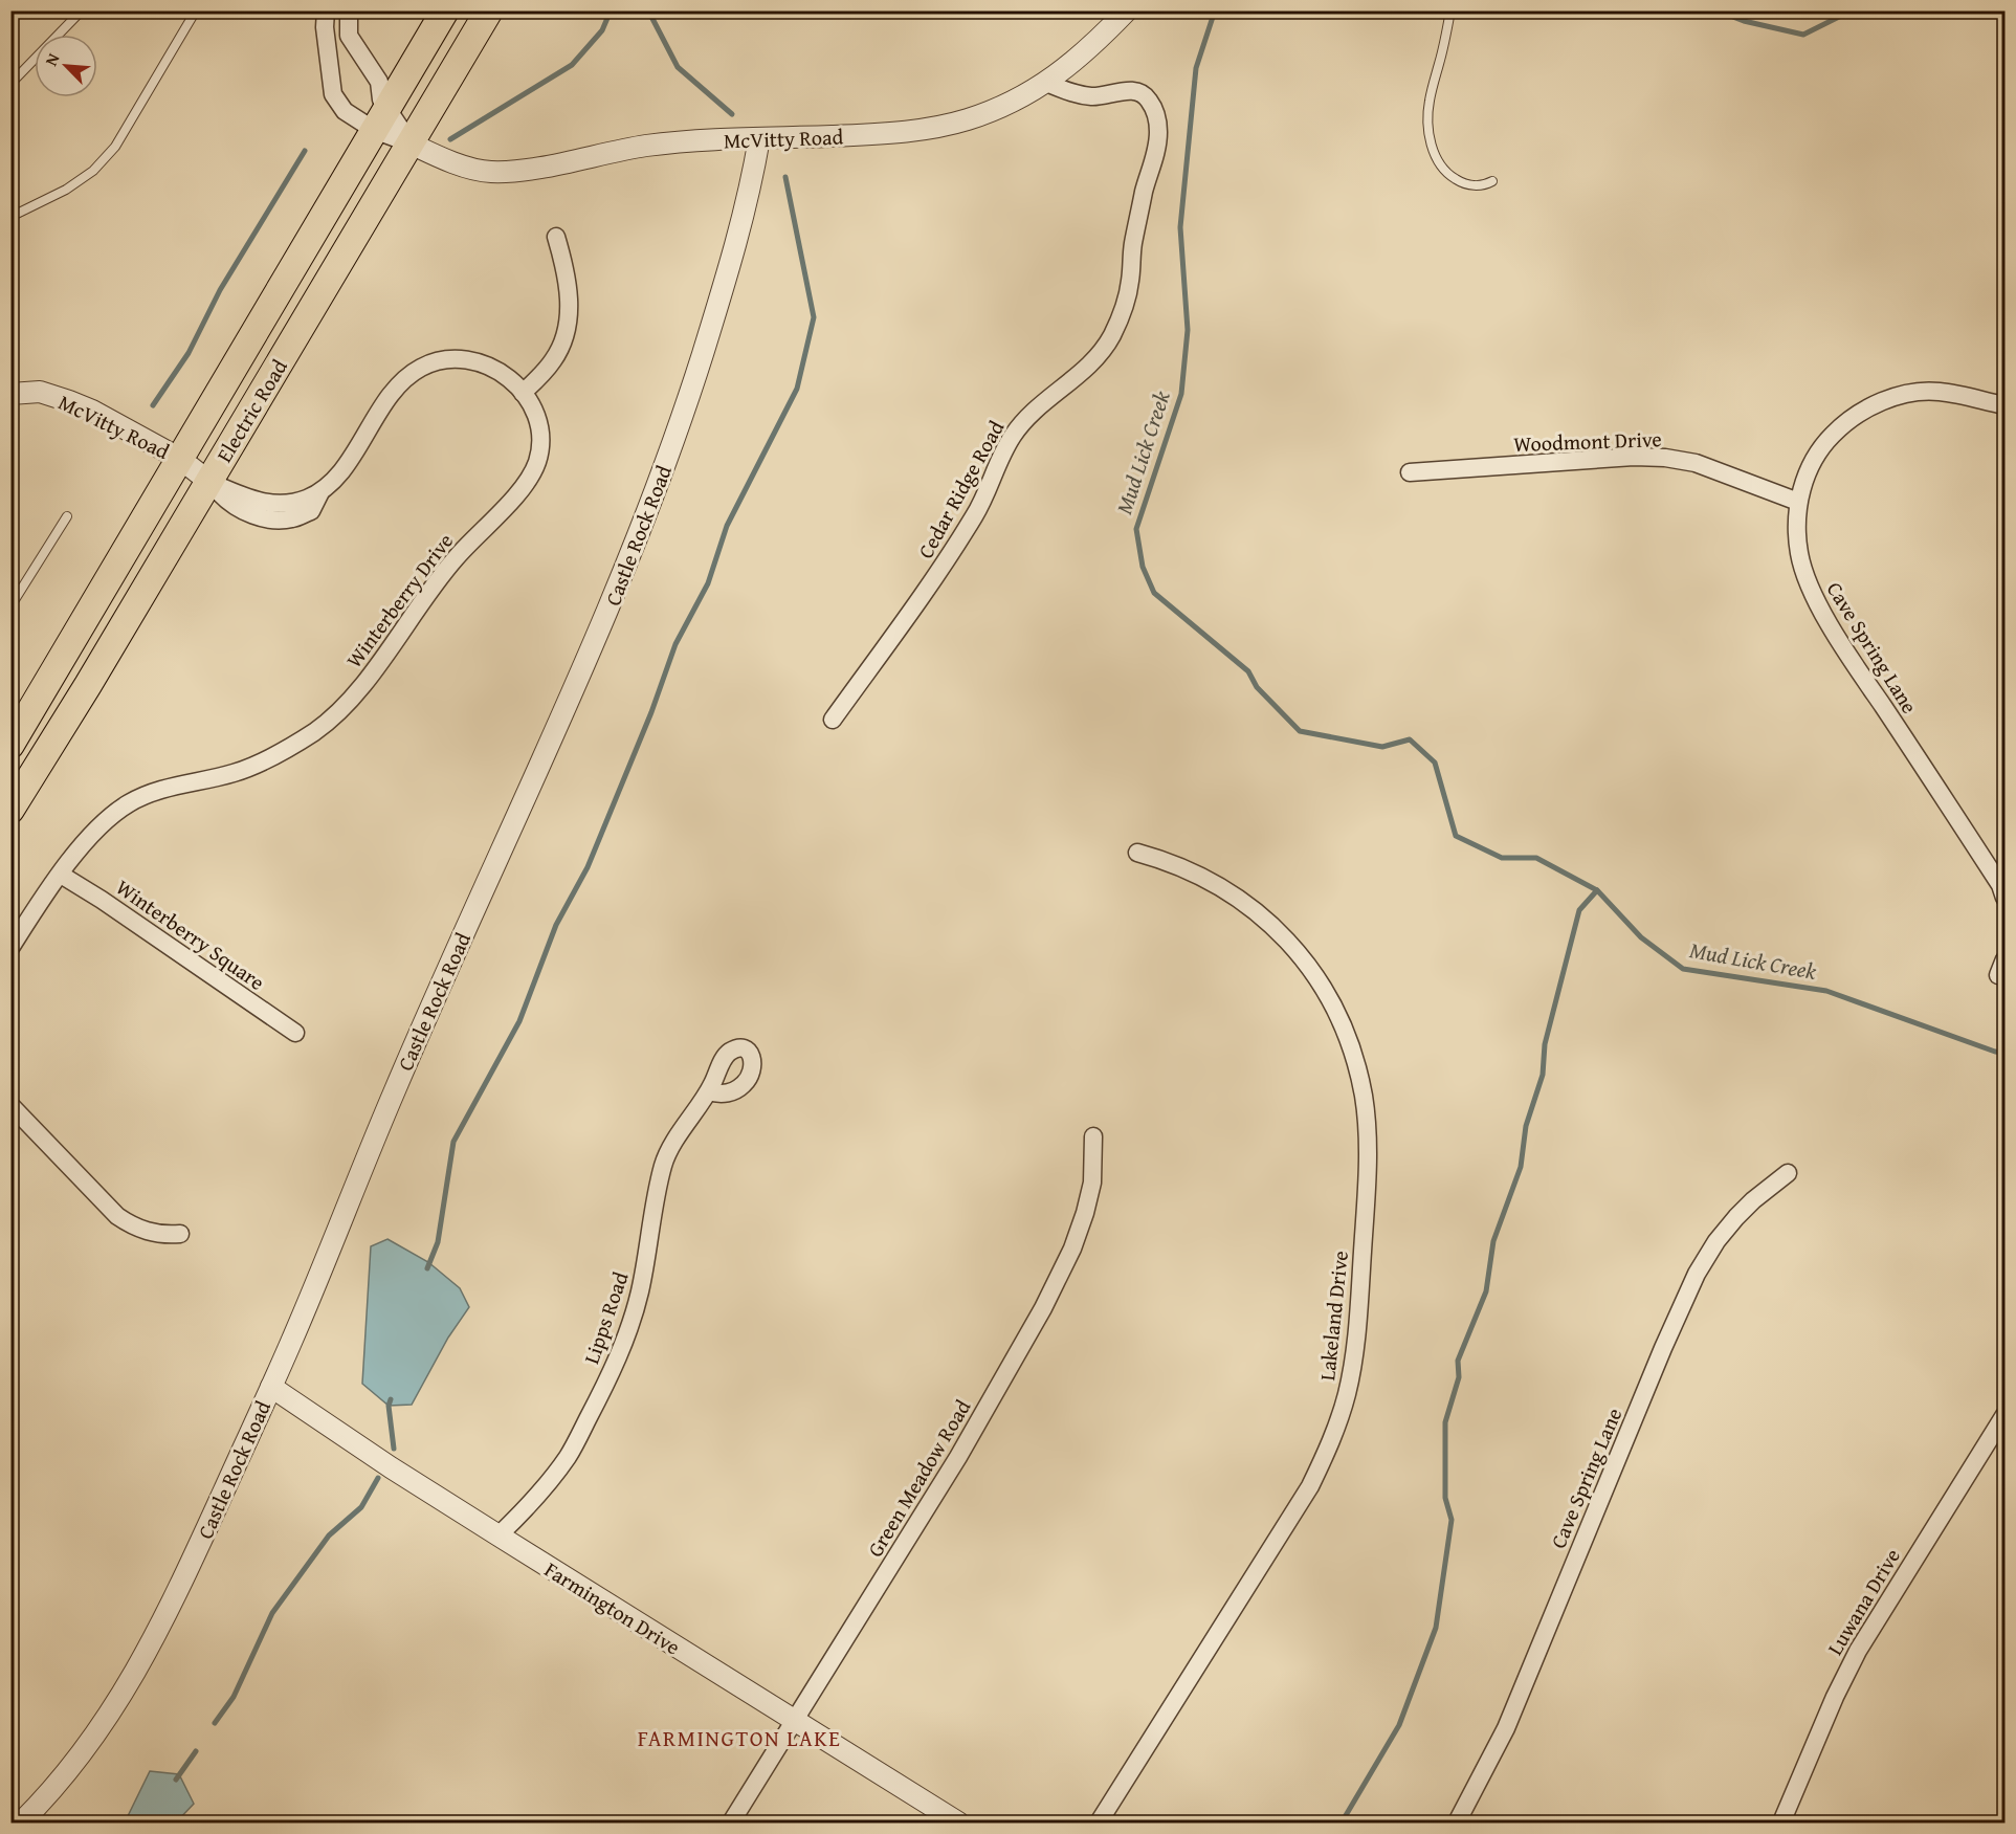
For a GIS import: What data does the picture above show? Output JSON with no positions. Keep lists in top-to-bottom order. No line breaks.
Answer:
{"streets":{"main road":["Electric Road"],"street":["McVitty Road","Woodmont Drive","Cedar Ridge Road","Castle Rock Road","Winterberry Drive","Cave Spring Lane","Winterberry Square","Lakeland Drive","Lipps Road","Green Meadow Road","Luwana Drive","Farmington Drive"]},"crossings":[["McVitty Road","Electric Road"],["McVitty Road","Cedar Ridge Road"],["McVitty Road","Castle Rock Road"],["McVitty Road","Winterberry Drive"],["Electric Road","Winterberry Drive"],["Woodmont Drive","Cave Spring Lane"],["Castle Rock Road","Farmington Drive"],["Winterberry Drive","Winterberry Square"],["Lipps Road","Farmington Drive"],["Green Meadow Road","Farmington Drive"]],"districts":["FARMINGTON LAKE"],"water":["Mud Lick Creek"],"north":"top left"}
